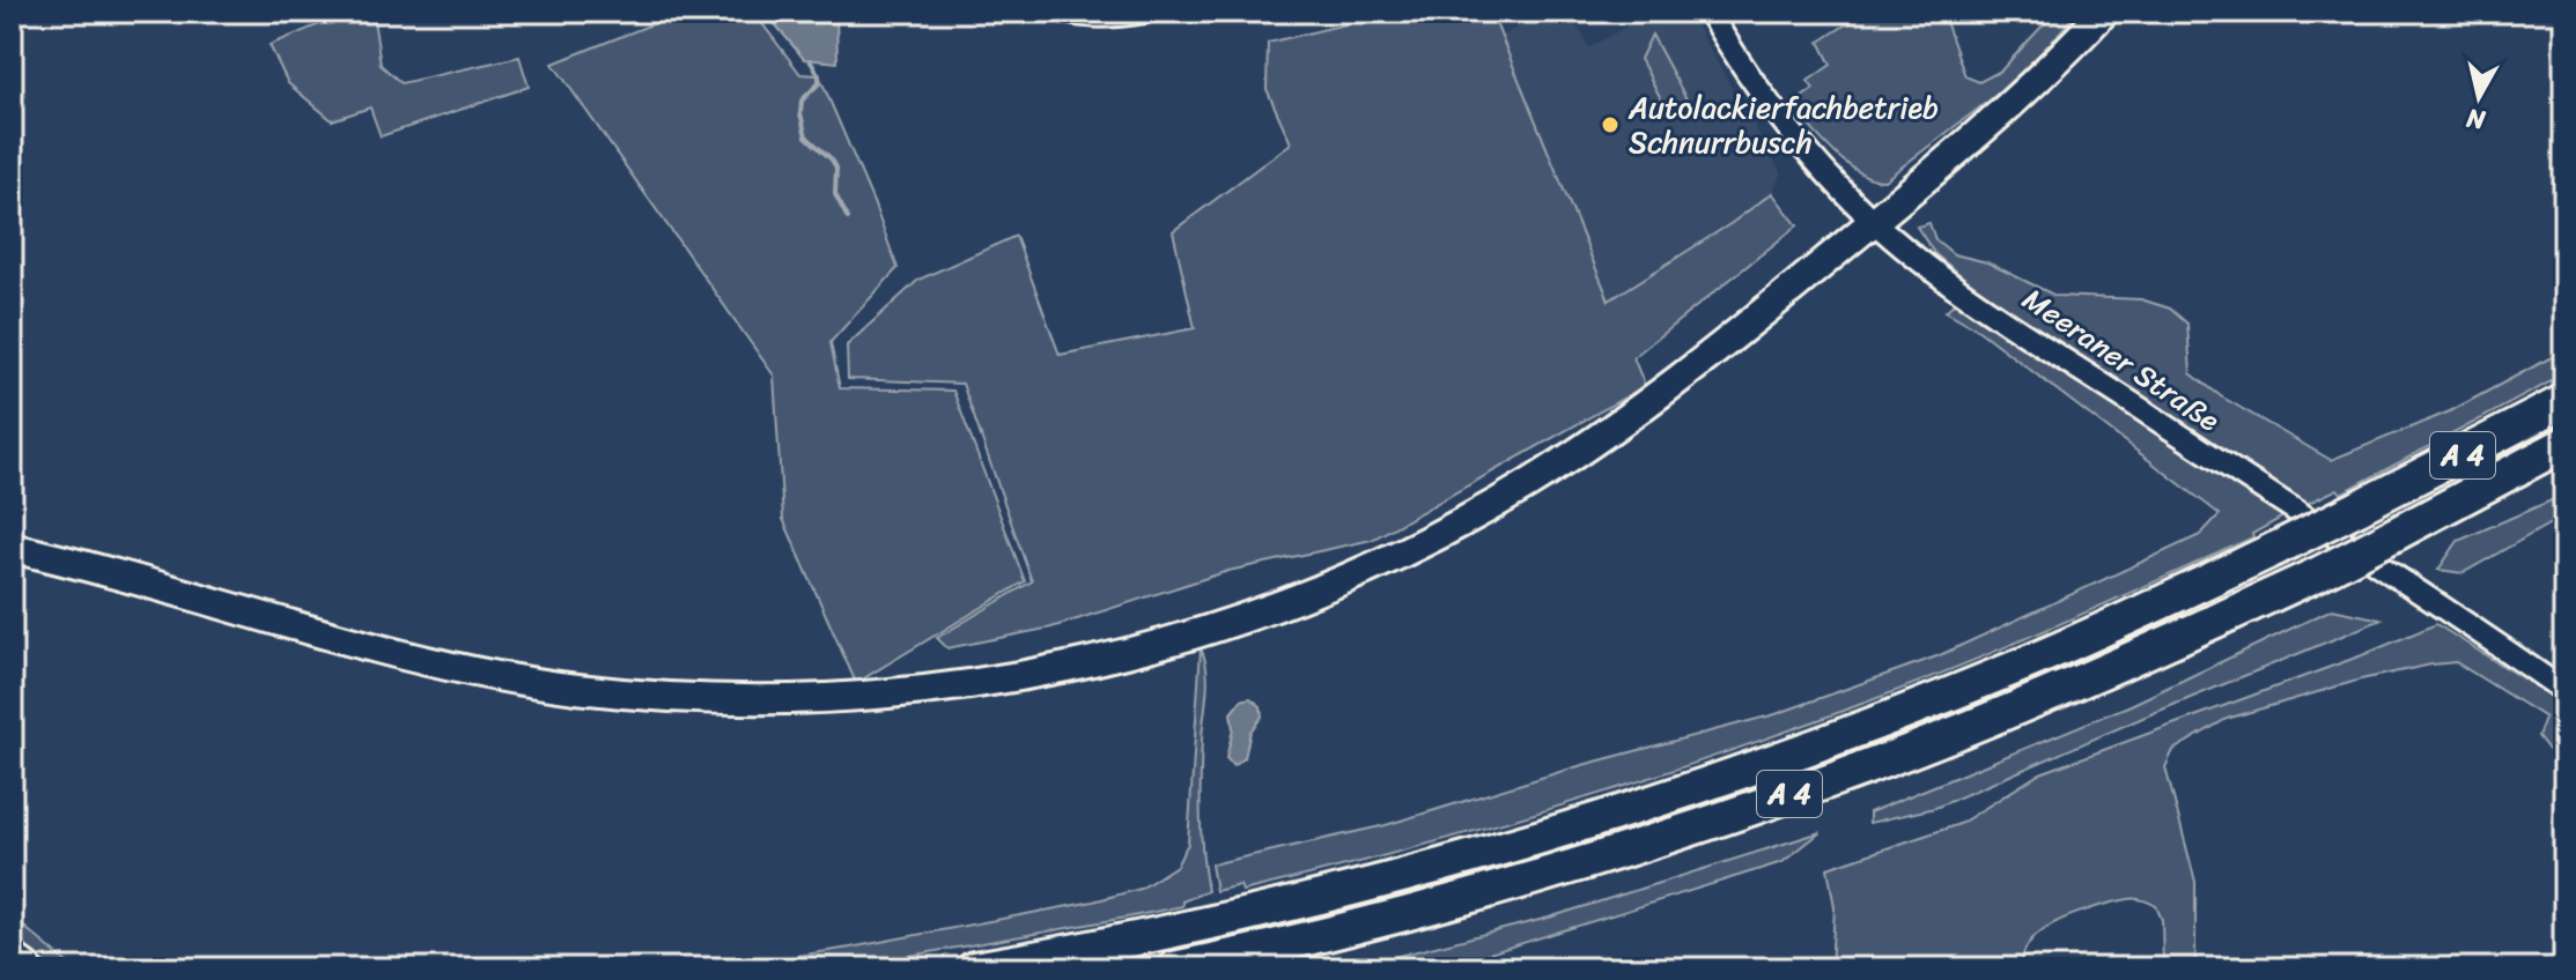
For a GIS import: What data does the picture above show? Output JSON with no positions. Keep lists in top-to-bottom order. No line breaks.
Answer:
{"streets":{"highway":["A 4"],"street":["Meeraner Straße"]},"places":["Autolackierfachbetrieb Schnurrbusch"],"north":"bottom"}
